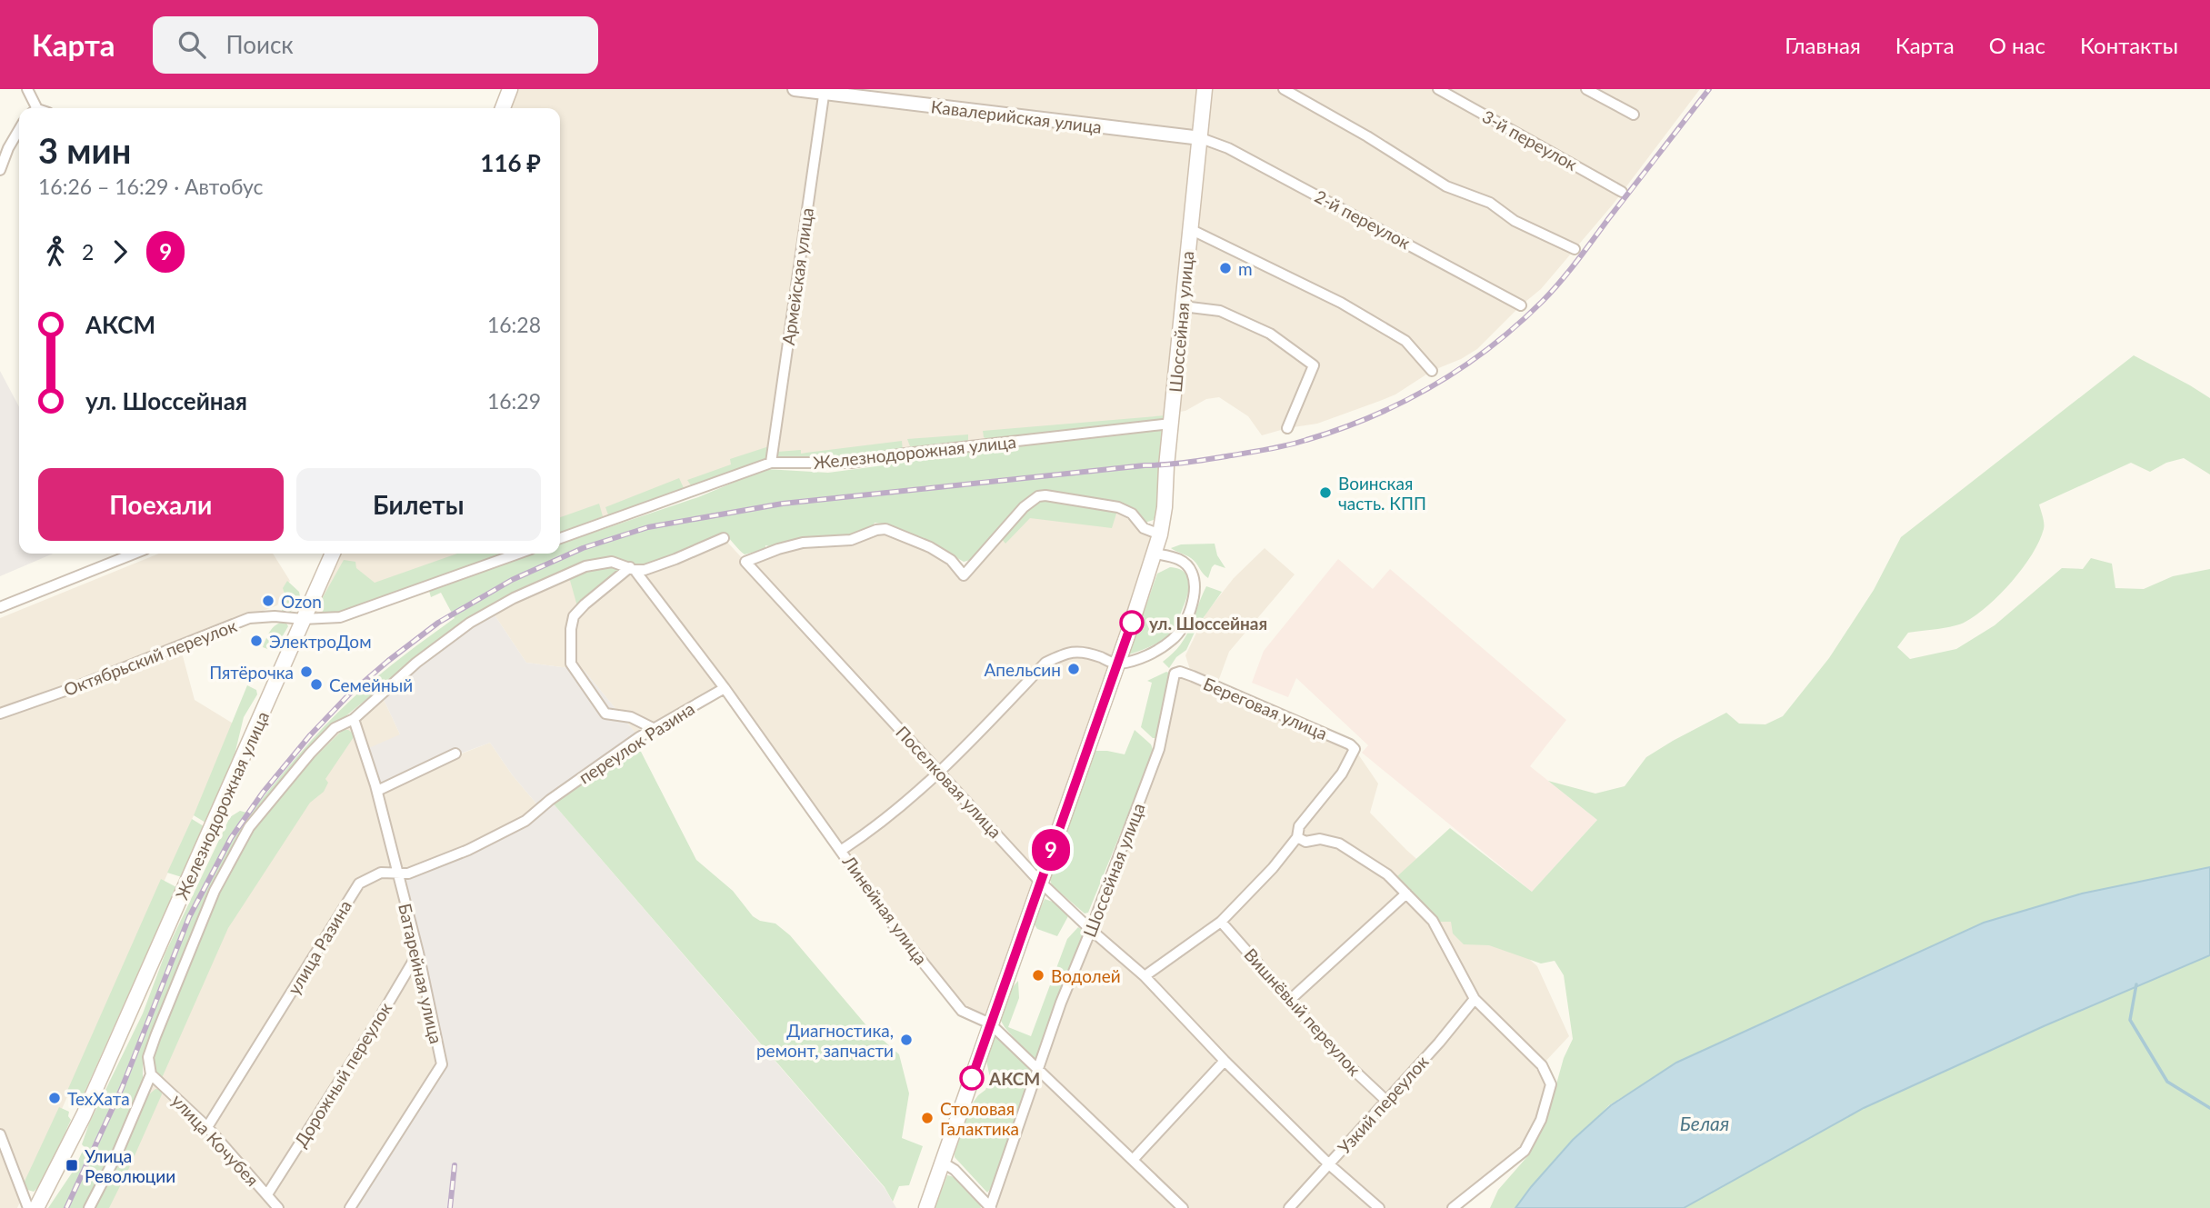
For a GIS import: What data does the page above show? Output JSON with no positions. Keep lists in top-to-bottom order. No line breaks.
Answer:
{"streets":{"main road":["Шоссейная улица","Железнодорожная улица"],"street":["Кавалерийская улица","3-й переулок","2-й переулок","Армейская улица","Октябрьский переулок","Береговая улица","переулок Разина","Поселковая улица","Линейная улица","улица Разина","Батарейная улица","Вишнёвый переулок","Дорожный переулок","Узкий переулок","улица Кочубея"]},"crossings":[["Кавалерийская улица","2-й переулок"],["Кавалерийская улица","Армейская улица"],["Кавалерийская улица","Шоссейная улица"],["2-й переулок","Шоссейная улица"],["Армейская улица","Железнодорожная улица"],["Шоссейная улица","Железнодорожная улица"],["Шоссейная улица","Береговая улица"],["Шоссейная улица","Поселковая улица"],["Шоссейная улица","Линейная улица"],["Железнодорожная улица","Октябрьский переулок"],["Железнодорожная улица","Линейная улица"],["Железнодорожная улица","Батарейная улица"],["Железнодорожная улица","улица Кочубея"],["переулок Разина","Линейная улица"],["переулок Разина","улица Разина"],["Поселковая улица","Узкий переулок"],["улица Разина","Батарейная улица"],["улица Разина","улица Кочубея"],["Батарейная улица","Дорожный переулок"],["Вишнёвый переулок","Узкий переулок"],["Дорожный переулок","улица Кочубея"]],"water":["Белая"],"places":{"other":["m","Воинская часть. КПП","Ozon","ул. Шоссейная","ЭлектроДом","Апельсин","Пятёрочка","Семейный","Водолей","Диагностика, ремонт, запчасти","АКСМ","ТехХата","Столовая Галактика"],"transit":["Улица Революции"]},"lines":["bus line 9"],"page":{"header":"Карта","search":"Поиск","nav":["Главная","Карта","О нас","Контакты"],"on_map":"9","heading":["3 мин","16:26 – 16:29 · Автобус","116 ₽"],"legs":["2","9"],"list":[{"name":"АКСМ","value":"16:28"},{"name":"ул. Шоссейная","value":"16:29"}],"buttons":["Поехали","Билеты"]}}
